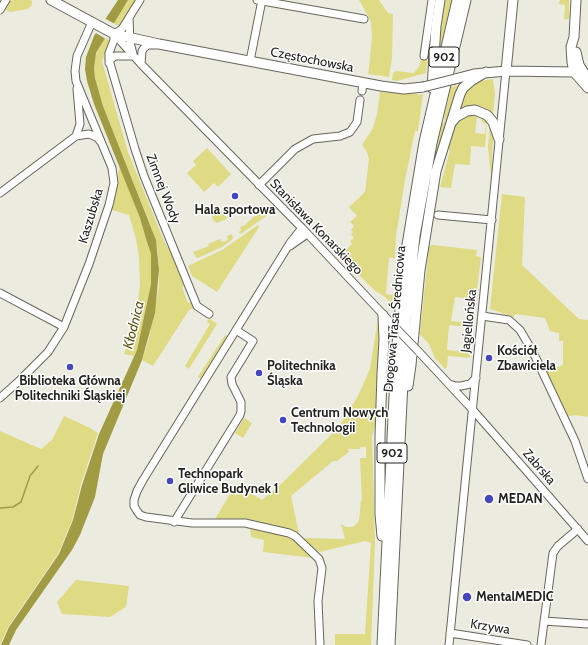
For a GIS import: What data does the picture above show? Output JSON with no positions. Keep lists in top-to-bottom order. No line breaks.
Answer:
{"streets":{"main road":["902","Częstochowska","Drogowa Trasa Średnicowa","Jagiellońska"],"street":["Zimnej Wody","Kaszubska","Stanisława Konarskiego","Zabrska","Krzywa"]},"crossings":[["Częstochowska","Zimnej Wody"],["Częstochowska","Kaszubska"],["Częstochowska","Stanisława Konarskiego"],["Częstochowska","Jagiellońska"],["Zimnej Wody","Stanisława Konarskiego"],["Stanisława Konarskiego","Jagiellońska"],["Stanisława Konarskiego","Zabrska"],["Jagiellońska","Zabrska"],["Jagiellońska","Krzywa"]],"water":["Kłodnica"],"places":["Hala sportowa","Kościół Zbawiciela","Biblioteka Główna Politechniki Śląskiej","Politechnika Śląska","Centrum Nowych Technologii","Technopark Gliwice Budynek 1","MEDAN","MentalMEDIC"]}
